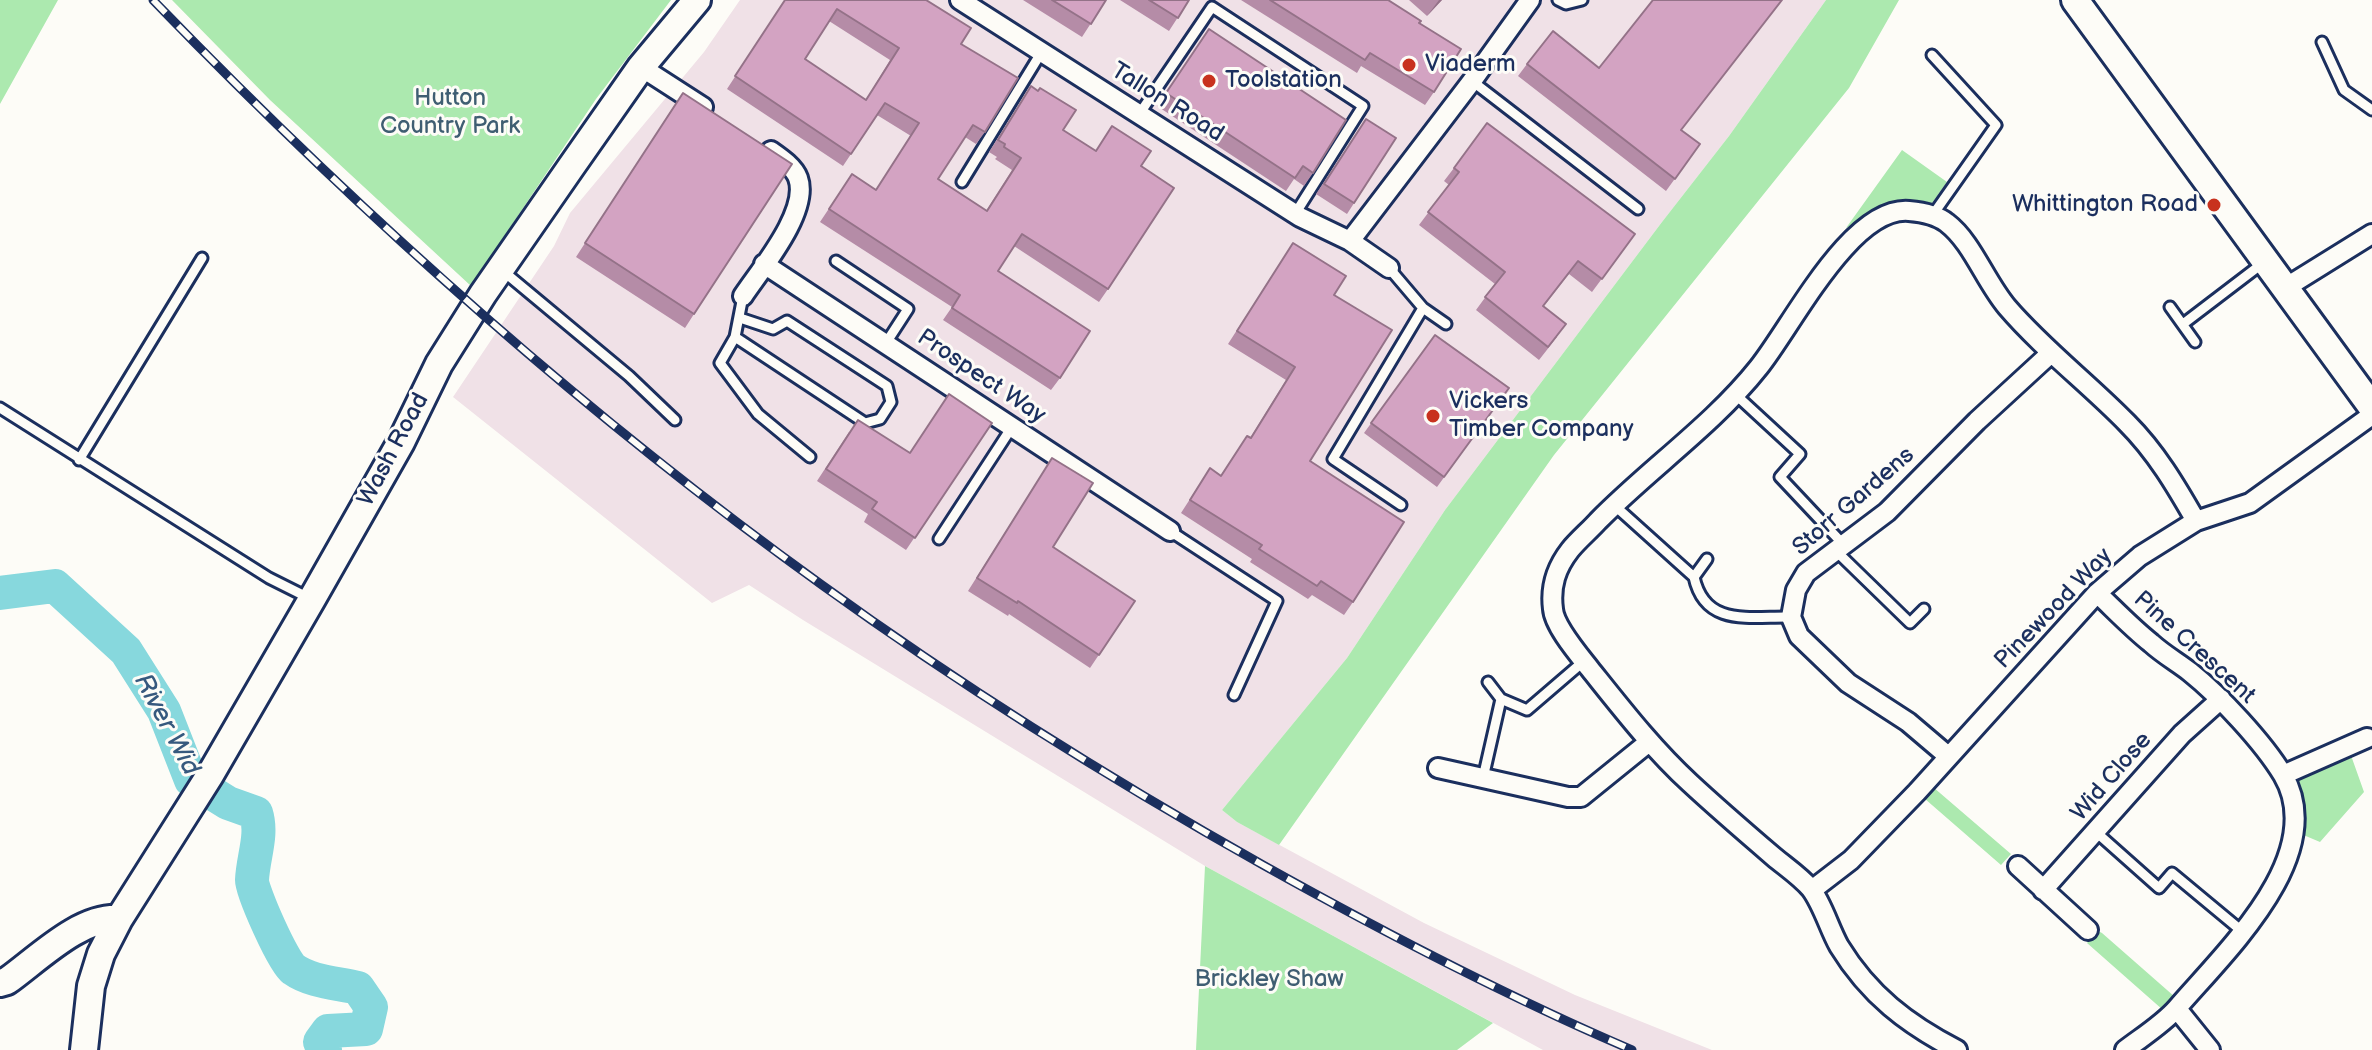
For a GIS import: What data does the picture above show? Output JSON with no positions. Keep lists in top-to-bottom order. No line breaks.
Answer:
{"streets":{"street":["Tallon Road","Prospect Way","Wash Road","Storr Gardens","Pinewood Way","Pine Crescent","Wid Close"]},"crossings":[["Pinewood Way","Pine Crescent"],["Pine Crescent","Wid Close"]],"water":["River Wid"],"parks":["Hutton Country Park","Brickley Shaw"],"places":["Viaderm","Toolstation","Whittington Road","Vickers Timber Company"]}
